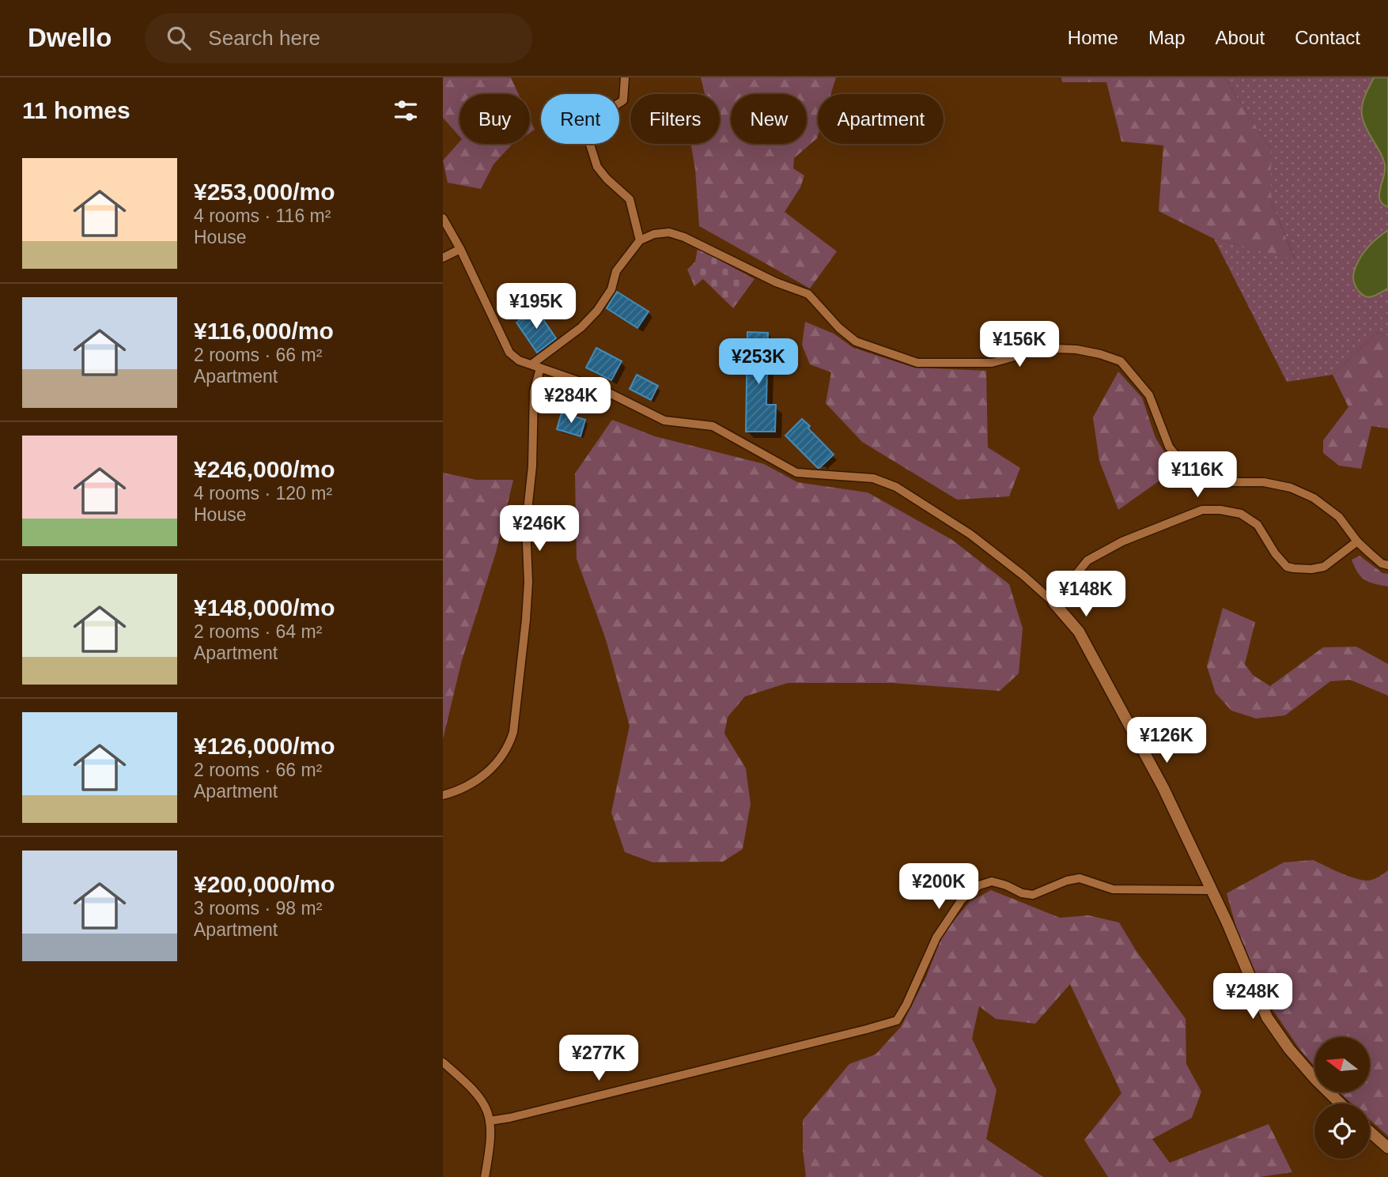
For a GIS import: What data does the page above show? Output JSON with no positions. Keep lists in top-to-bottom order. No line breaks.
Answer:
{"north":"left","page":{"header":"Dwello","search":"Search here","nav":["Home","Map","About","Contact"],"heading":"11 homes","chip":["Buy","Rent","Filters","New","Apartment"],"list":[{"name":"¥253,000/mo","note":"4 rooms · 116 m² · House"},{"name":"¥116,000/mo","note":"2 rooms · 66 m² · Apartment"},{"name":"¥246,000/mo","note":"4 rooms · 120 m² · House"},{"name":"¥148,000/mo","note":"2 rooms · 64 m² · Apartment"},{"name":"¥126,000/mo","note":"2 rooms · 66 m² · Apartment"},{"name":"¥200,000/mo","note":"3 rooms · 98 m² · Apartment"}],"price":["¥195K","¥156K","¥253K","¥284K","¥116K","¥246K","¥148K","¥126K","¥200K","¥248K","¥277K"]}}
